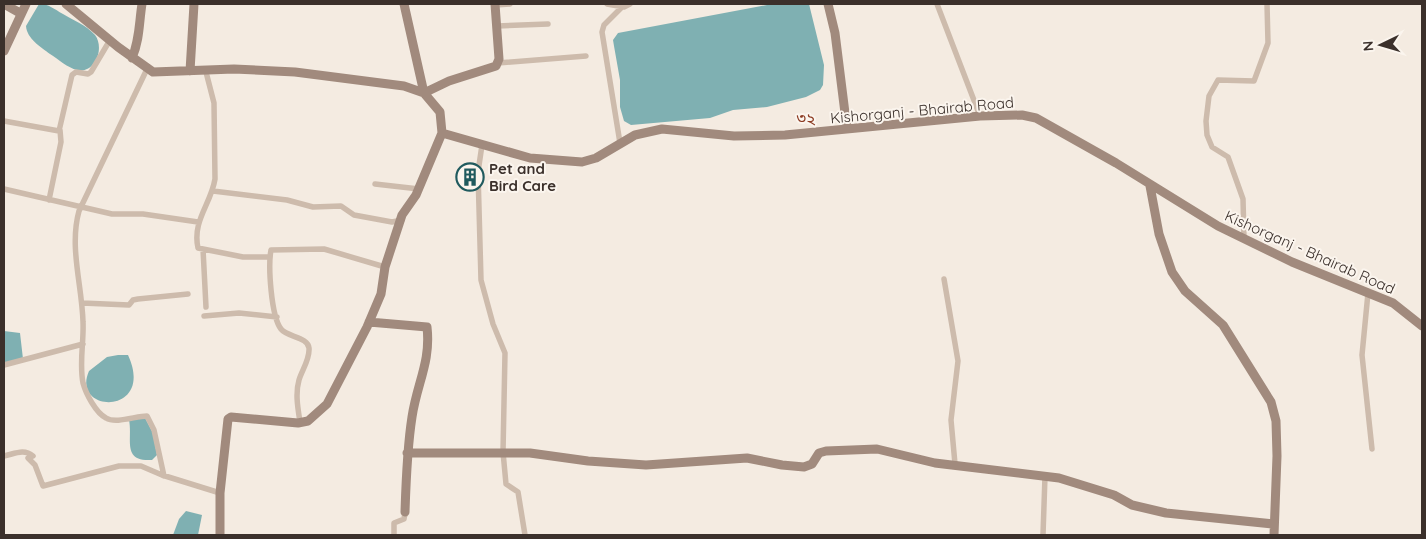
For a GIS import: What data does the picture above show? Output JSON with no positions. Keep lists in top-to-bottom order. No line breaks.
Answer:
{"streets":{"street":["Kishorganj - Bhairab Road"]},"districts":["৩২"],"places":{"building":["Pet and Bird Care"]},"north":"left"}
